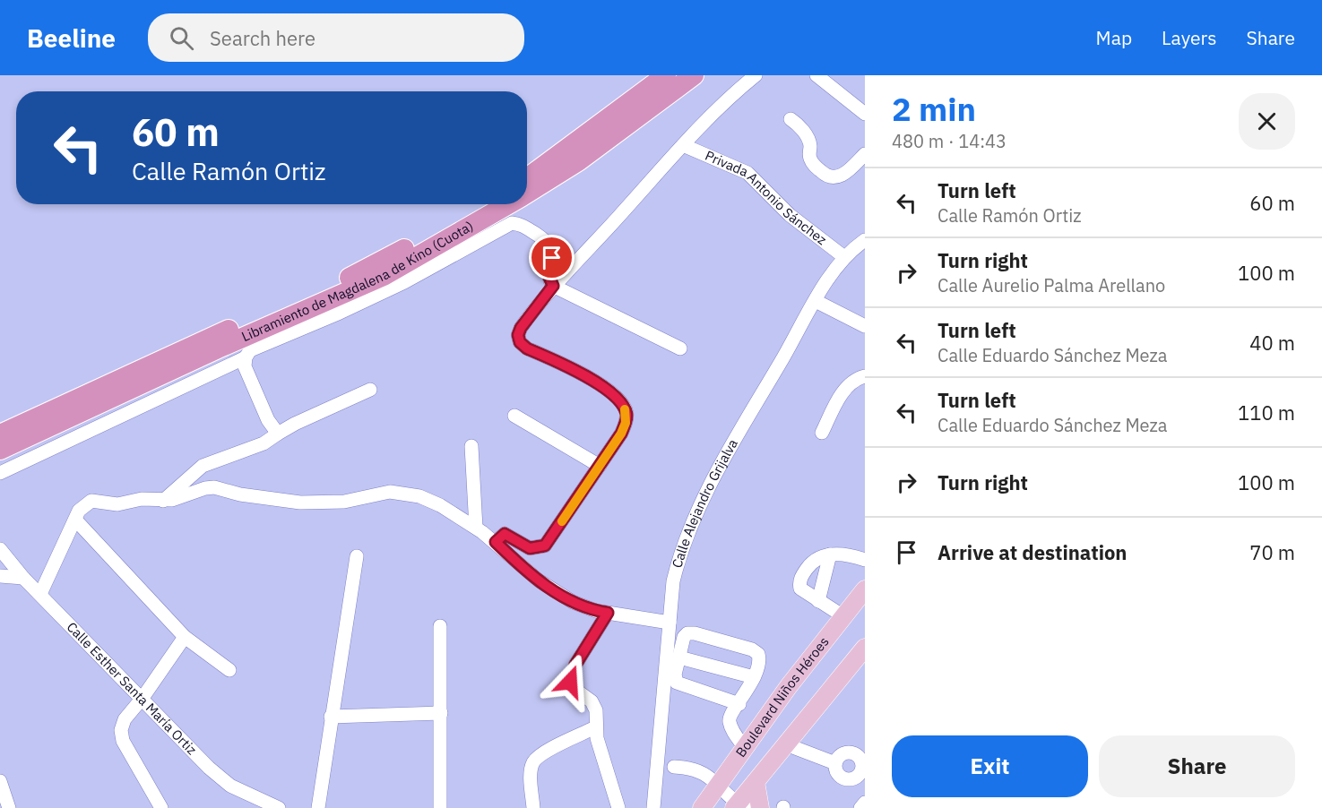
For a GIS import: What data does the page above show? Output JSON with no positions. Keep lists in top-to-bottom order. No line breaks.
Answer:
{"streets":{"highway":["Libramiento de Magdalena de Kino (Cuota)"],"main road":["Boulevard Niños Héroes"],"street":["Privada Antonio Sánchez","Calle Alejandro Grijalva","Calle Esther Santa María Ortiz"]},"crossings":[["Privada Antonio Sánchez","Calle Alejandro Grijalva"]],"page":{"header":"Beeline","search":"Search here","nav":["Map","Layers","Share"],"heading":["2 min","480 m · 14:43"],"turn":["60 m","Calle Ramón Ortiz"],"list":[{"name":"Turn left","note":"Calle Ramón Ortiz","value":"60 m"},{"name":"Turn right","note":"Calle Aurelio Palma Arellano","value":"100 m"},{"name":"Turn left","note":"Calle Eduardo Sánchez Meza","value":"40 m"},{"name":"Turn left","note":"Calle Eduardo Sánchez Meza","value":"110 m"},{"name":"Turn right","value":"100 m"},{"name":"Arrive at destination","value":"70 m"}],"buttons":["Exit","Share"]}}
